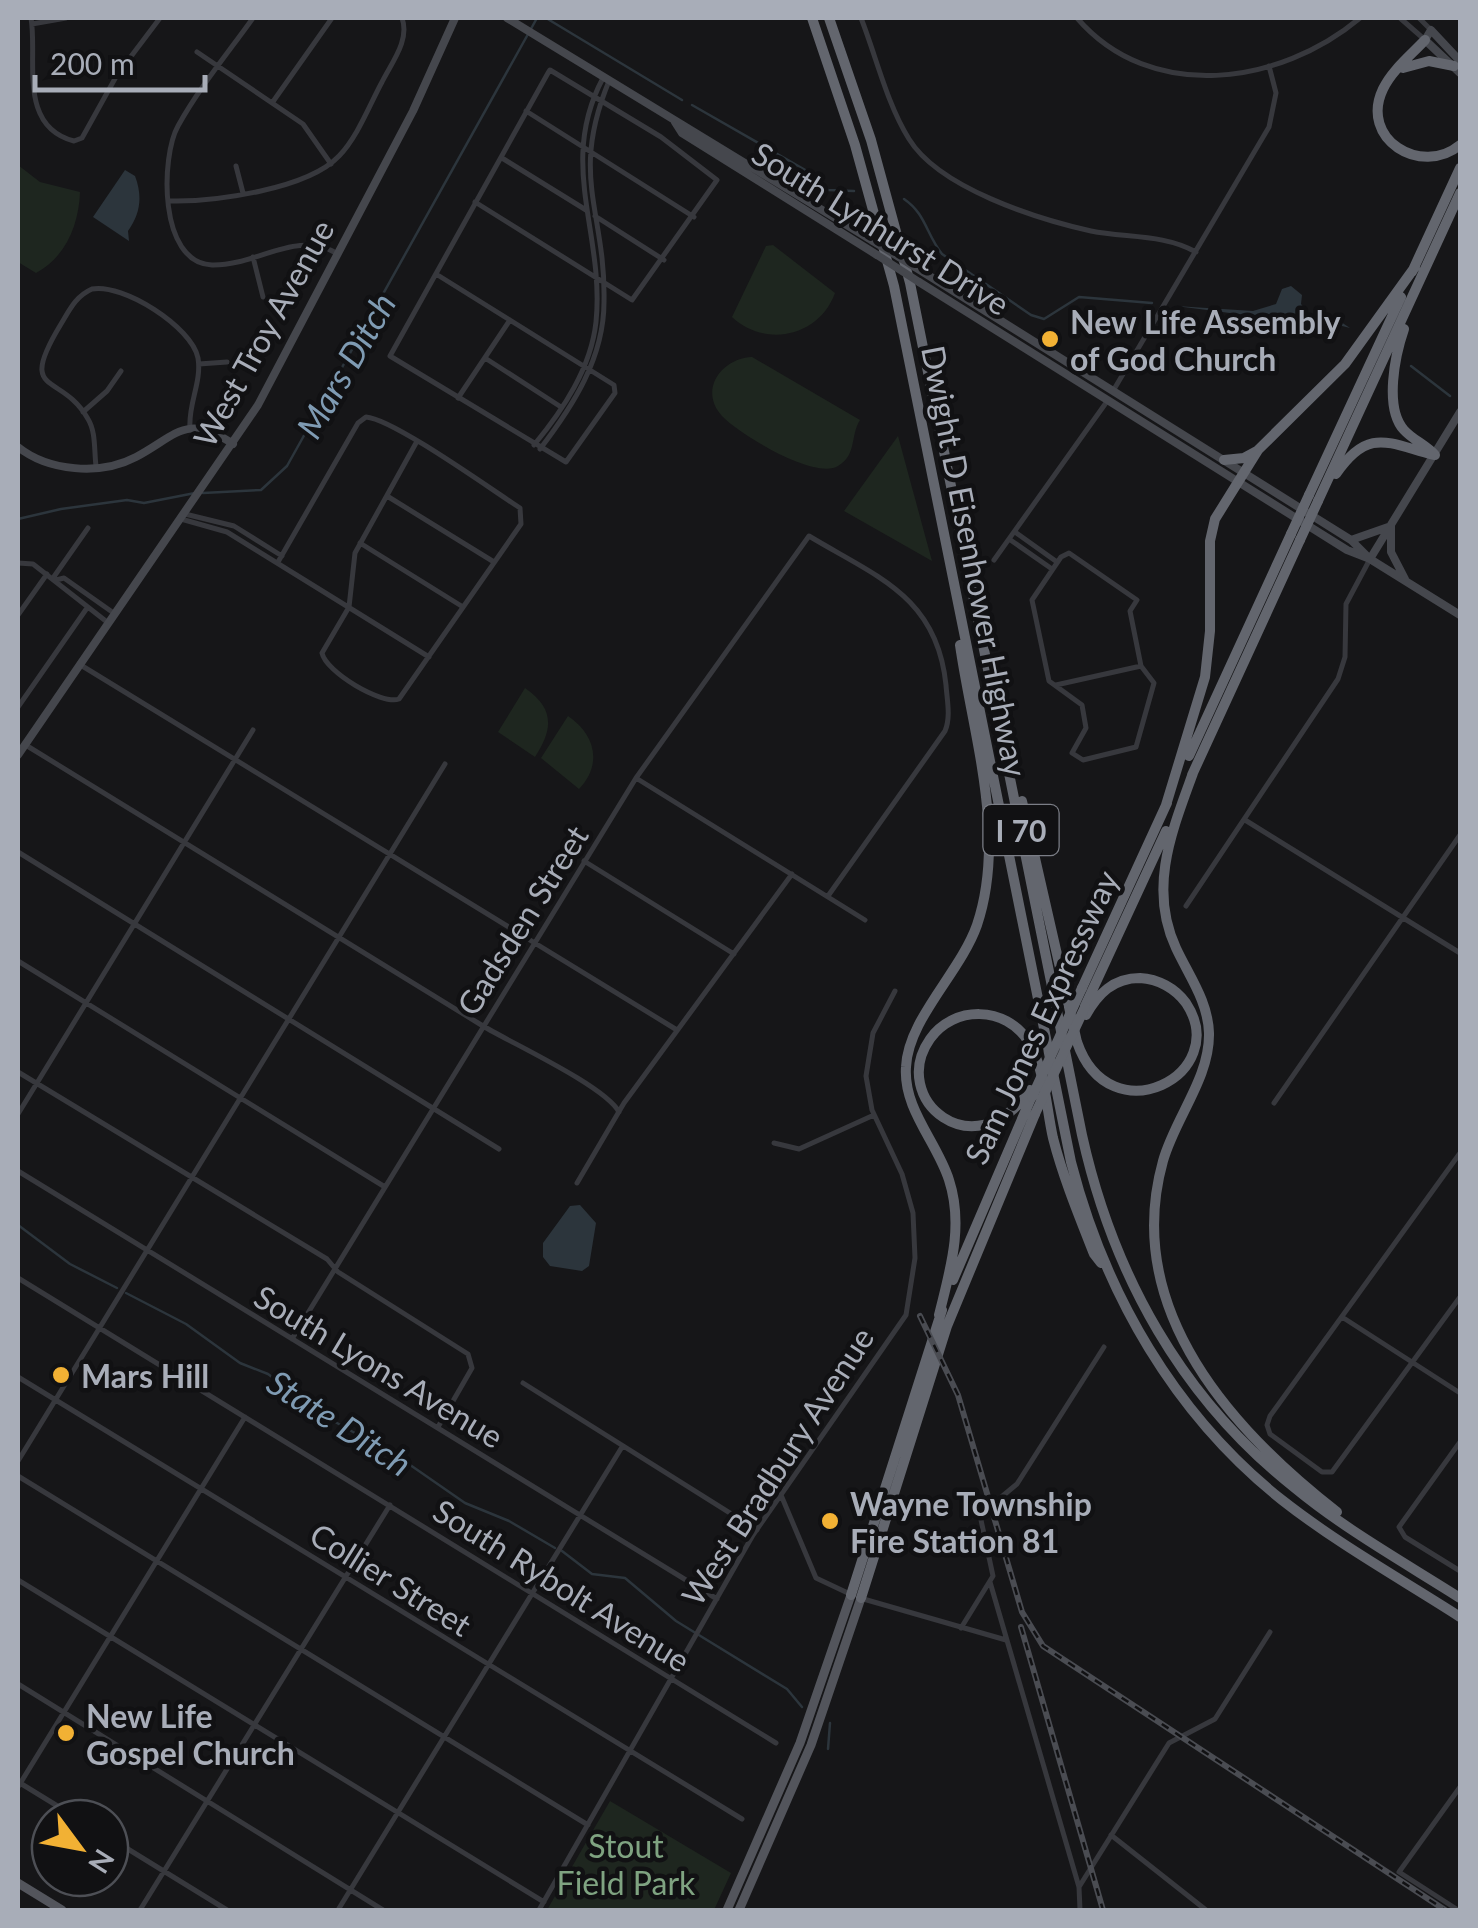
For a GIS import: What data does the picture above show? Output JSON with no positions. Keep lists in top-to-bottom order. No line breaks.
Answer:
{"streets":{"highway":["Dwight D Eisenhower Highway","I 70","Sam Jones Expressway"],"main road":["South Lynhurst Drive","West Troy Avenue"],"street":["Gadsden Street","South Lyons Avenue","West Bradbury Avenue","Collier Street","South Rybolt Avenue"]},"crossings":[["Gadsden Street","South Lyons Avenue"],["South Lyons Avenue","West Bradbury Avenue"],["West Bradbury Avenue","Collier Street"],["West Bradbury Avenue","South Rybolt Avenue"]],"water":["Mars Ditch","State Ditch"],"parks":["Stout Field Park"],"places":["New Life Assembly of God Church","Mars Hill","Wayne Township Fire Station 81","New Life Gospel Church"],"scale_bar":"200 m","north":"bottom right"}
